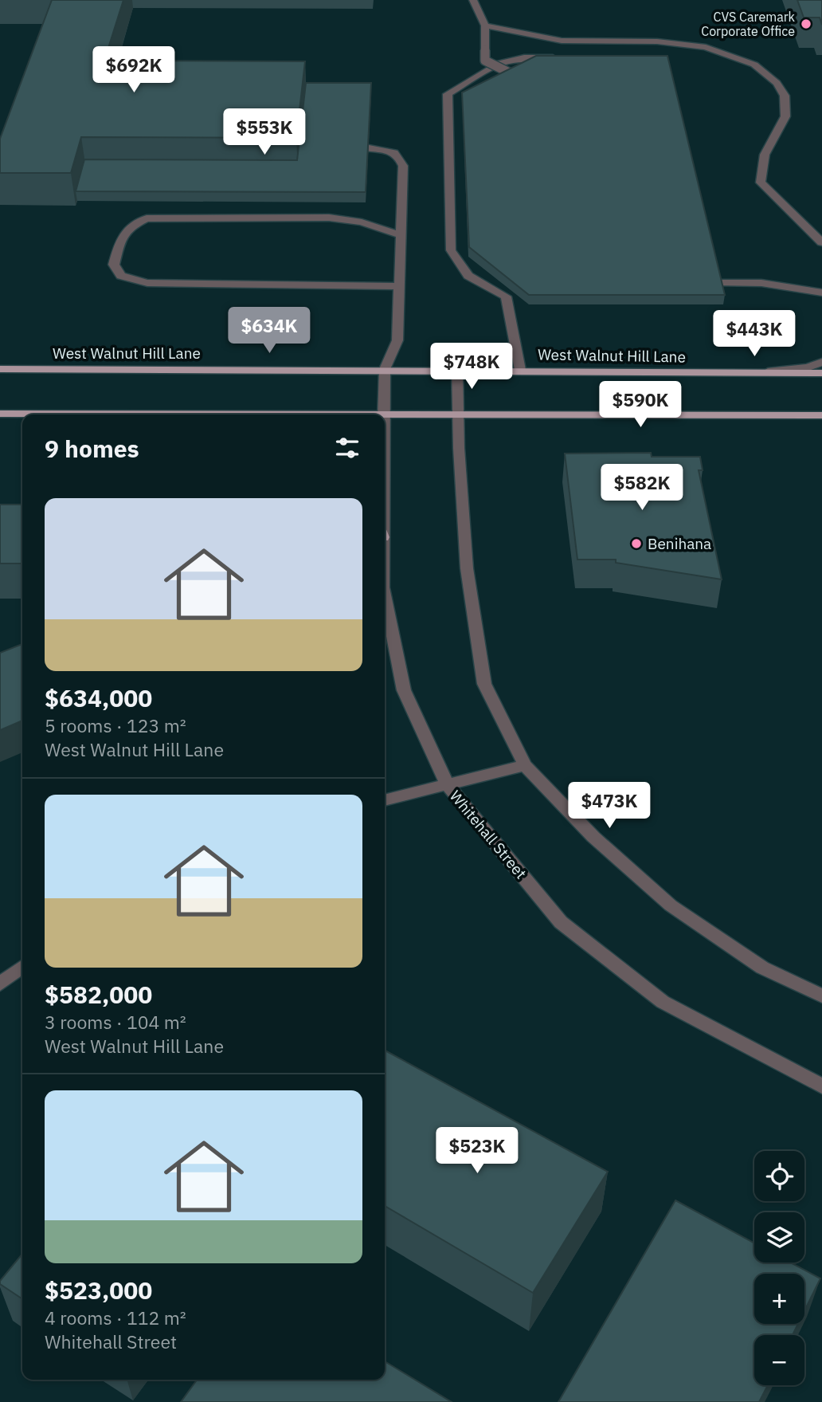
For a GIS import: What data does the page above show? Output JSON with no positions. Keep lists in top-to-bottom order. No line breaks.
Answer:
{"streets":{"main road":["West Walnut Hill Lane"],"street":["Whitehall Street"]},"crossings":[["West Walnut Hill Lane","Whitehall Street"]],"places":["CVS Caremark Corporate Office","Benihana"],"page":{"price":["$692K","$553K","$634K","$443K","$748K","$590K","$582K","$473K","$523K"],"heading":"9 homes","list":[{"name":"$634,000","note":"5 rooms · 123 m² · West Walnut Hill Lane"},{"name":"$582,000","note":"3 rooms · 104 m² · West Walnut Hill Lane"},{"name":"$523,000","note":"4 rooms · 112 m² · Whitehall Street"}],"map_buttons":["+","−"]}}
